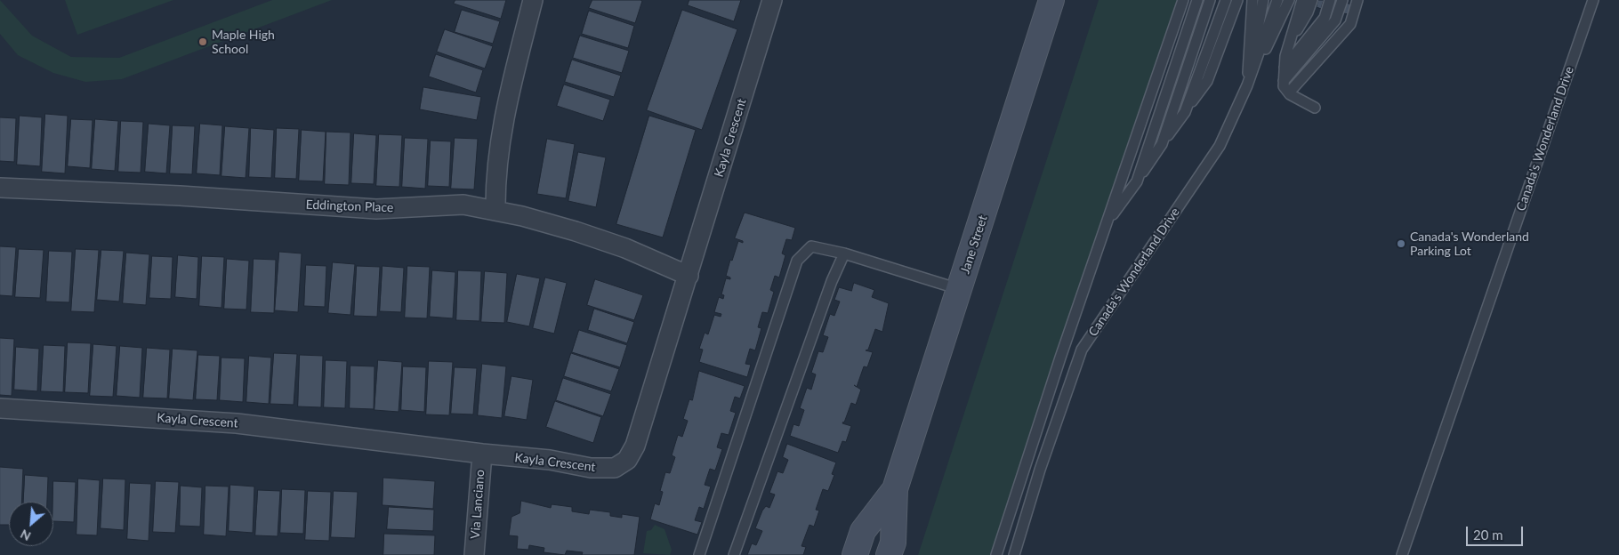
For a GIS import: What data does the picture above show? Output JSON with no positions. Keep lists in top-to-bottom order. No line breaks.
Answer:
{"streets":{"main road":["Jane Street"],"street":["Kayla Crescent","Eddington Place","Via Lanciano"],"lane":["Canada's Wonderland Drive"]},"crossings":[["Kayla Crescent","Eddington Place"],["Kayla Crescent","Via Lanciano"]],"places":["Maple High School","Canada's Wonderland Parking Lot"],"scale_bar":"20 m","north":"bottom left"}
